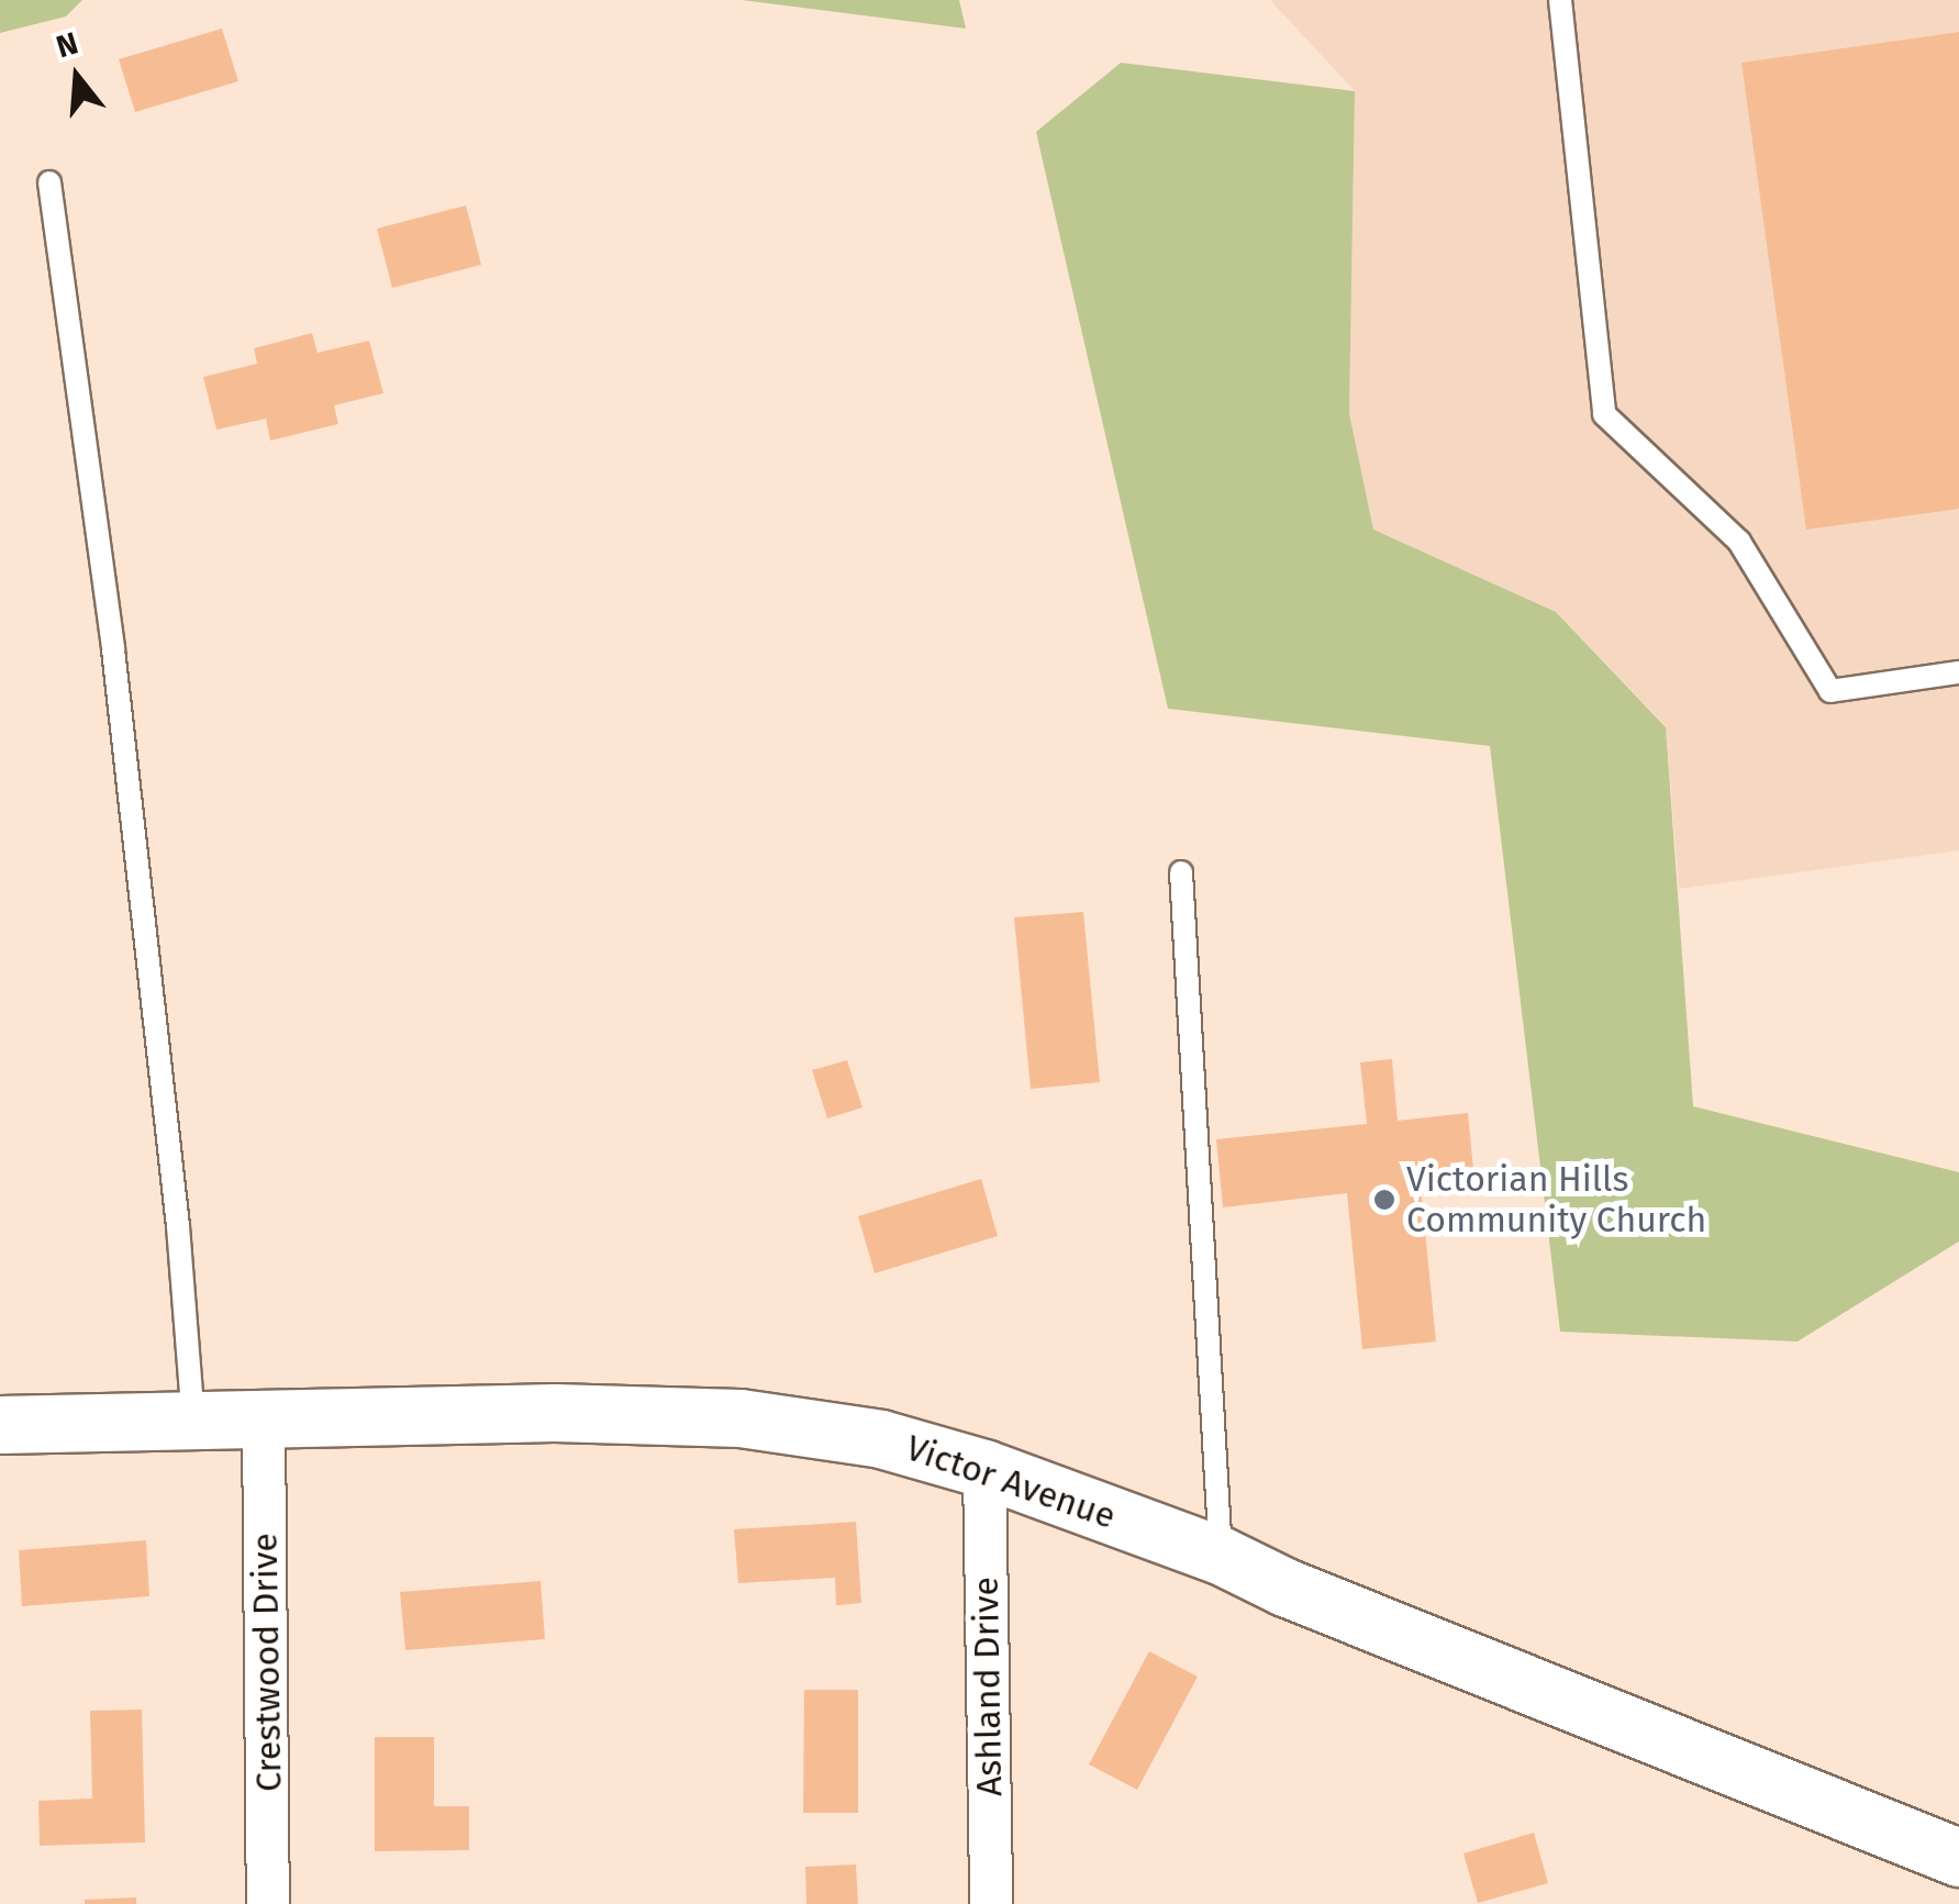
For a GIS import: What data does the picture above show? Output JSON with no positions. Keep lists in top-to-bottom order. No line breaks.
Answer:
{"streets":{"street":["Victor Avenue","Crestwood Drive","Ashland Drive"]},"crossings":[["Victor Avenue","Crestwood Drive"],["Victor Avenue","Ashland Drive"]],"places":["Victorian Hills Community Church"],"north":"top"}
